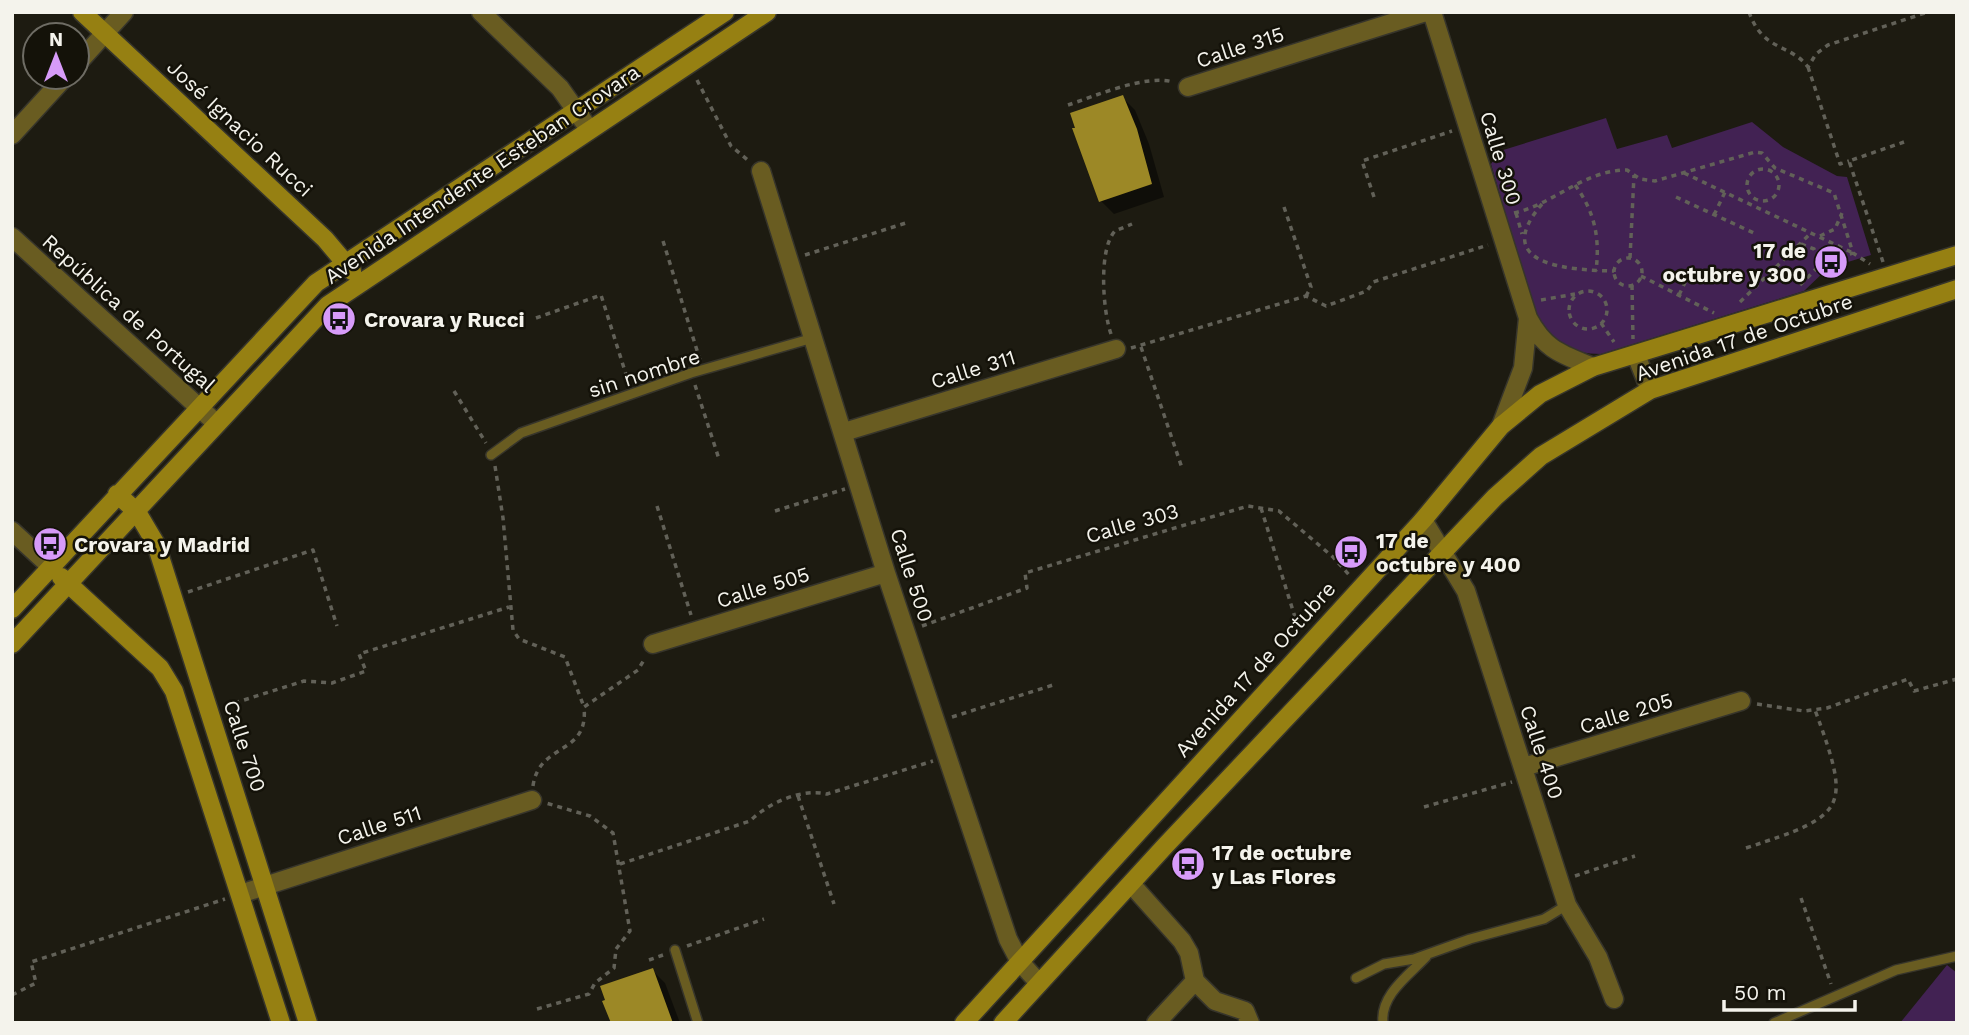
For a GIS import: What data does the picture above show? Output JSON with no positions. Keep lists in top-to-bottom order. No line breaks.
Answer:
{"streets":{"main road":["José Ignacio Rucci","Avenida Intendente Esteban Crovara","Avenida 17 de Octubre","Calle 700"],"street":["Calle 315","Calle 300","República de Portugal","Calle 311","Calle 500","Calle 505","Calle 205","Calle 400","Calle 511"],"lane":["sin nombre"],"path":["Calle 303"]},"crossings":[["José Ignacio Rucci","Avenida Intendente Esteban Crovara"],["Avenida Intendente Esteban Crovara","República de Portugal"],["Avenida Intendente Esteban Crovara","Calle 700"],["Avenida 17 de Octubre","Calle 303"],["Avenida 17 de Octubre","Calle 500"],["Avenida 17 de Octubre","Calle 400"],["Calle 311","Calle 500"],["sin nombre","Calle 500"],["Calle 303","Calle 500"],["Calle 500","Calle 505"],["Calle 205","Calle 400"],["Calle 700","Calle 511"]],"places":{"bus stop":["17 de octubre y 300","Crovara y Rucci","Crovara y Madrid","17 de octubre y 400","17 de octubre y Las Flores"]},"scale_bar":"50 m","north":"top"}
